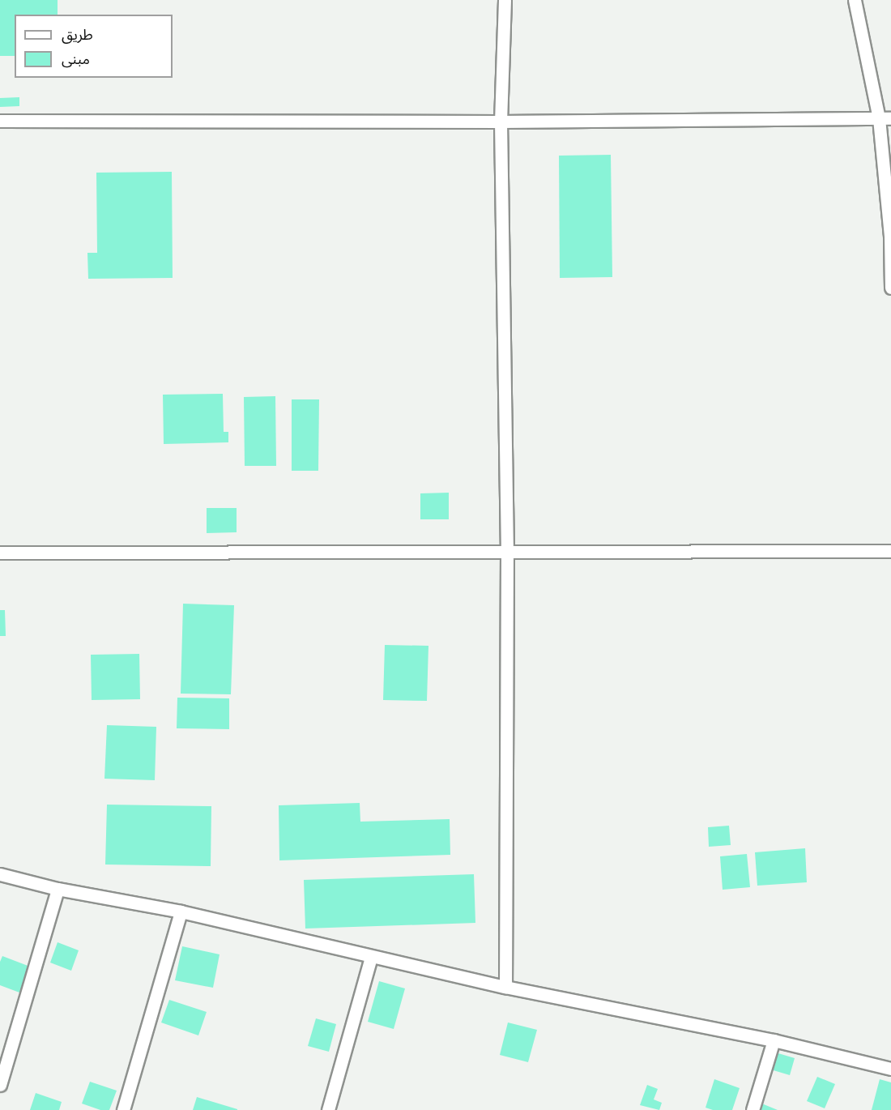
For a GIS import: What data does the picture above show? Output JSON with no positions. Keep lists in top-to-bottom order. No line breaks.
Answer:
{"legend":["طريق","مبنى"]}
